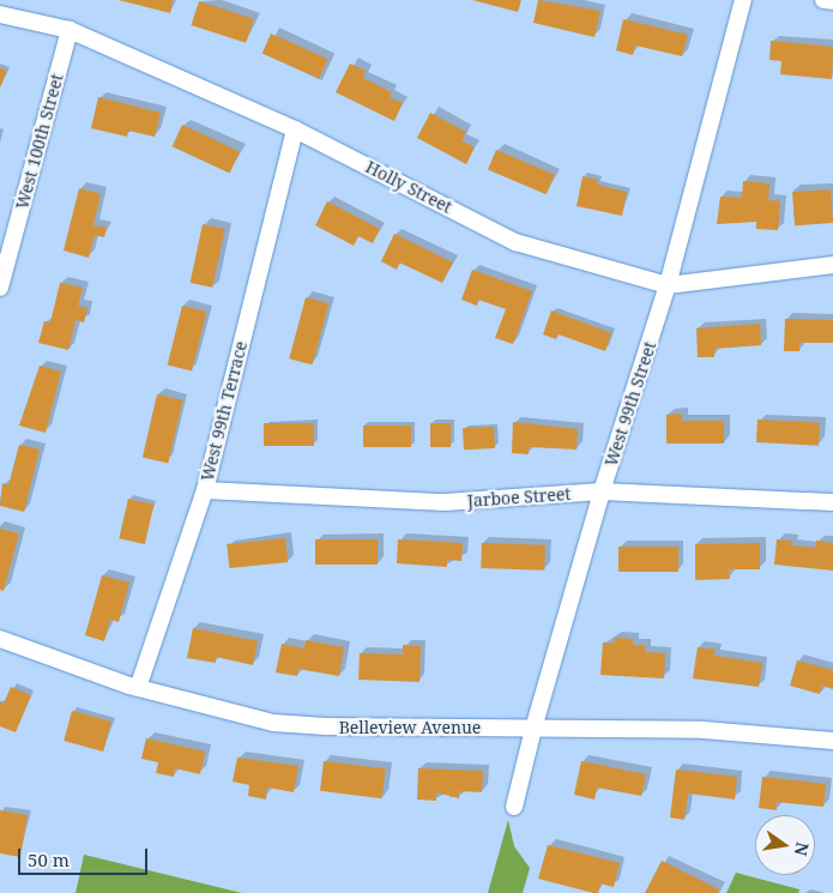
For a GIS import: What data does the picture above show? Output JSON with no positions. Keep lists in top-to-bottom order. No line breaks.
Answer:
{"streets":{"street":["West 100th Street","Holly Street","West 99th Street","West 99th Terrace","Jarboe Street","Belleview Avenue"]},"crossings":[["West 100th Street","Holly Street"],["Holly Street","West 99th Street"],["Holly Street","West 99th Terrace"],["West 99th Street","Jarboe Street"],["West 99th Street","Belleview Avenue"],["West 99th Terrace","Jarboe Street"],["West 99th Terrace","Belleview Avenue"]],"scale_bar":"50 m","north":"right"}
